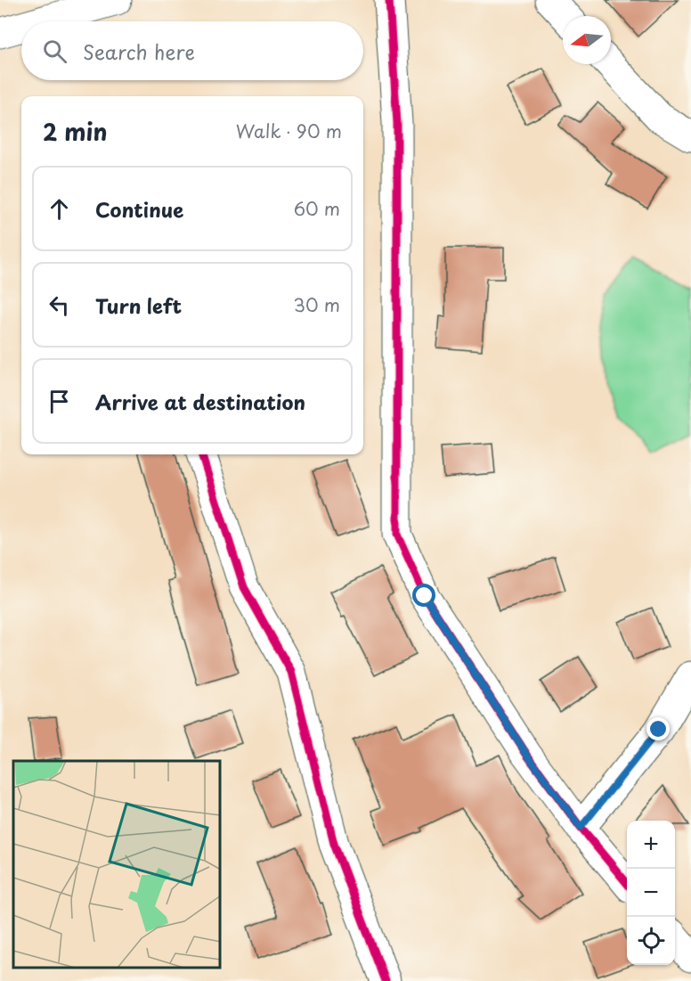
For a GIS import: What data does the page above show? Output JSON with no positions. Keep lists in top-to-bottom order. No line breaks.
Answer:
{"north":"left","page":{"search":"Search here","heading":["2 min","Walk · 90 m"],"list":[["Continue","60 m"],["Turn left","30 m"],"Arrive at destination"],"map_buttons":["+","−"]}}
